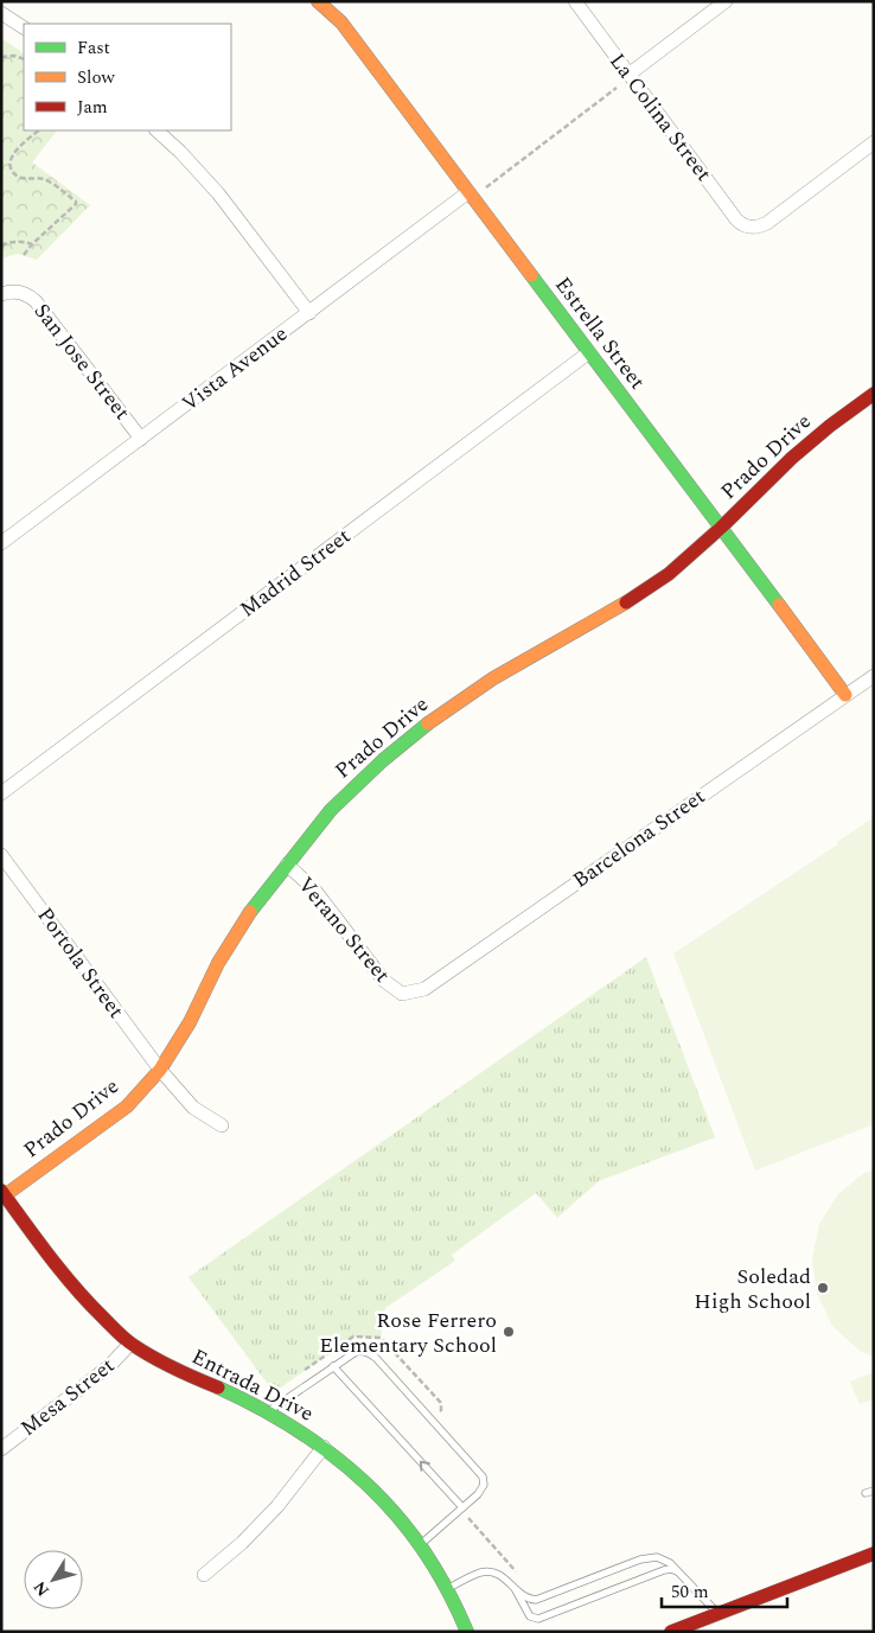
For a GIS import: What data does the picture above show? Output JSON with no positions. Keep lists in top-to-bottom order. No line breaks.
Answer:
{"streets":{"street":["La Colina Street","Estrella Street","San Jose Street","Vista Avenue","Prado Drive","Madrid Street","Barcelona Street","Verano Street","Portola Street","Entrada Drive","Mesa Street"]},"crossings":[["Estrella Street","Vista Avenue"],["Estrella Street","Prado Drive"],["Estrella Street","Madrid Street"],["Estrella Street","Barcelona Street"],["San Jose Street","Vista Avenue"],["Prado Drive","Verano Street"],["Prado Drive","Portola Street"],["Prado Drive","Entrada Drive"],["Barcelona Street","Verano Street"],["Entrada Drive","Mesa Street"]],"places":["Soledad High School","Rose Ferrero Elementary School"],"legend":["Fast","Slow","Jam"],"scale_bar":"50 m","north":"bottom left"}
